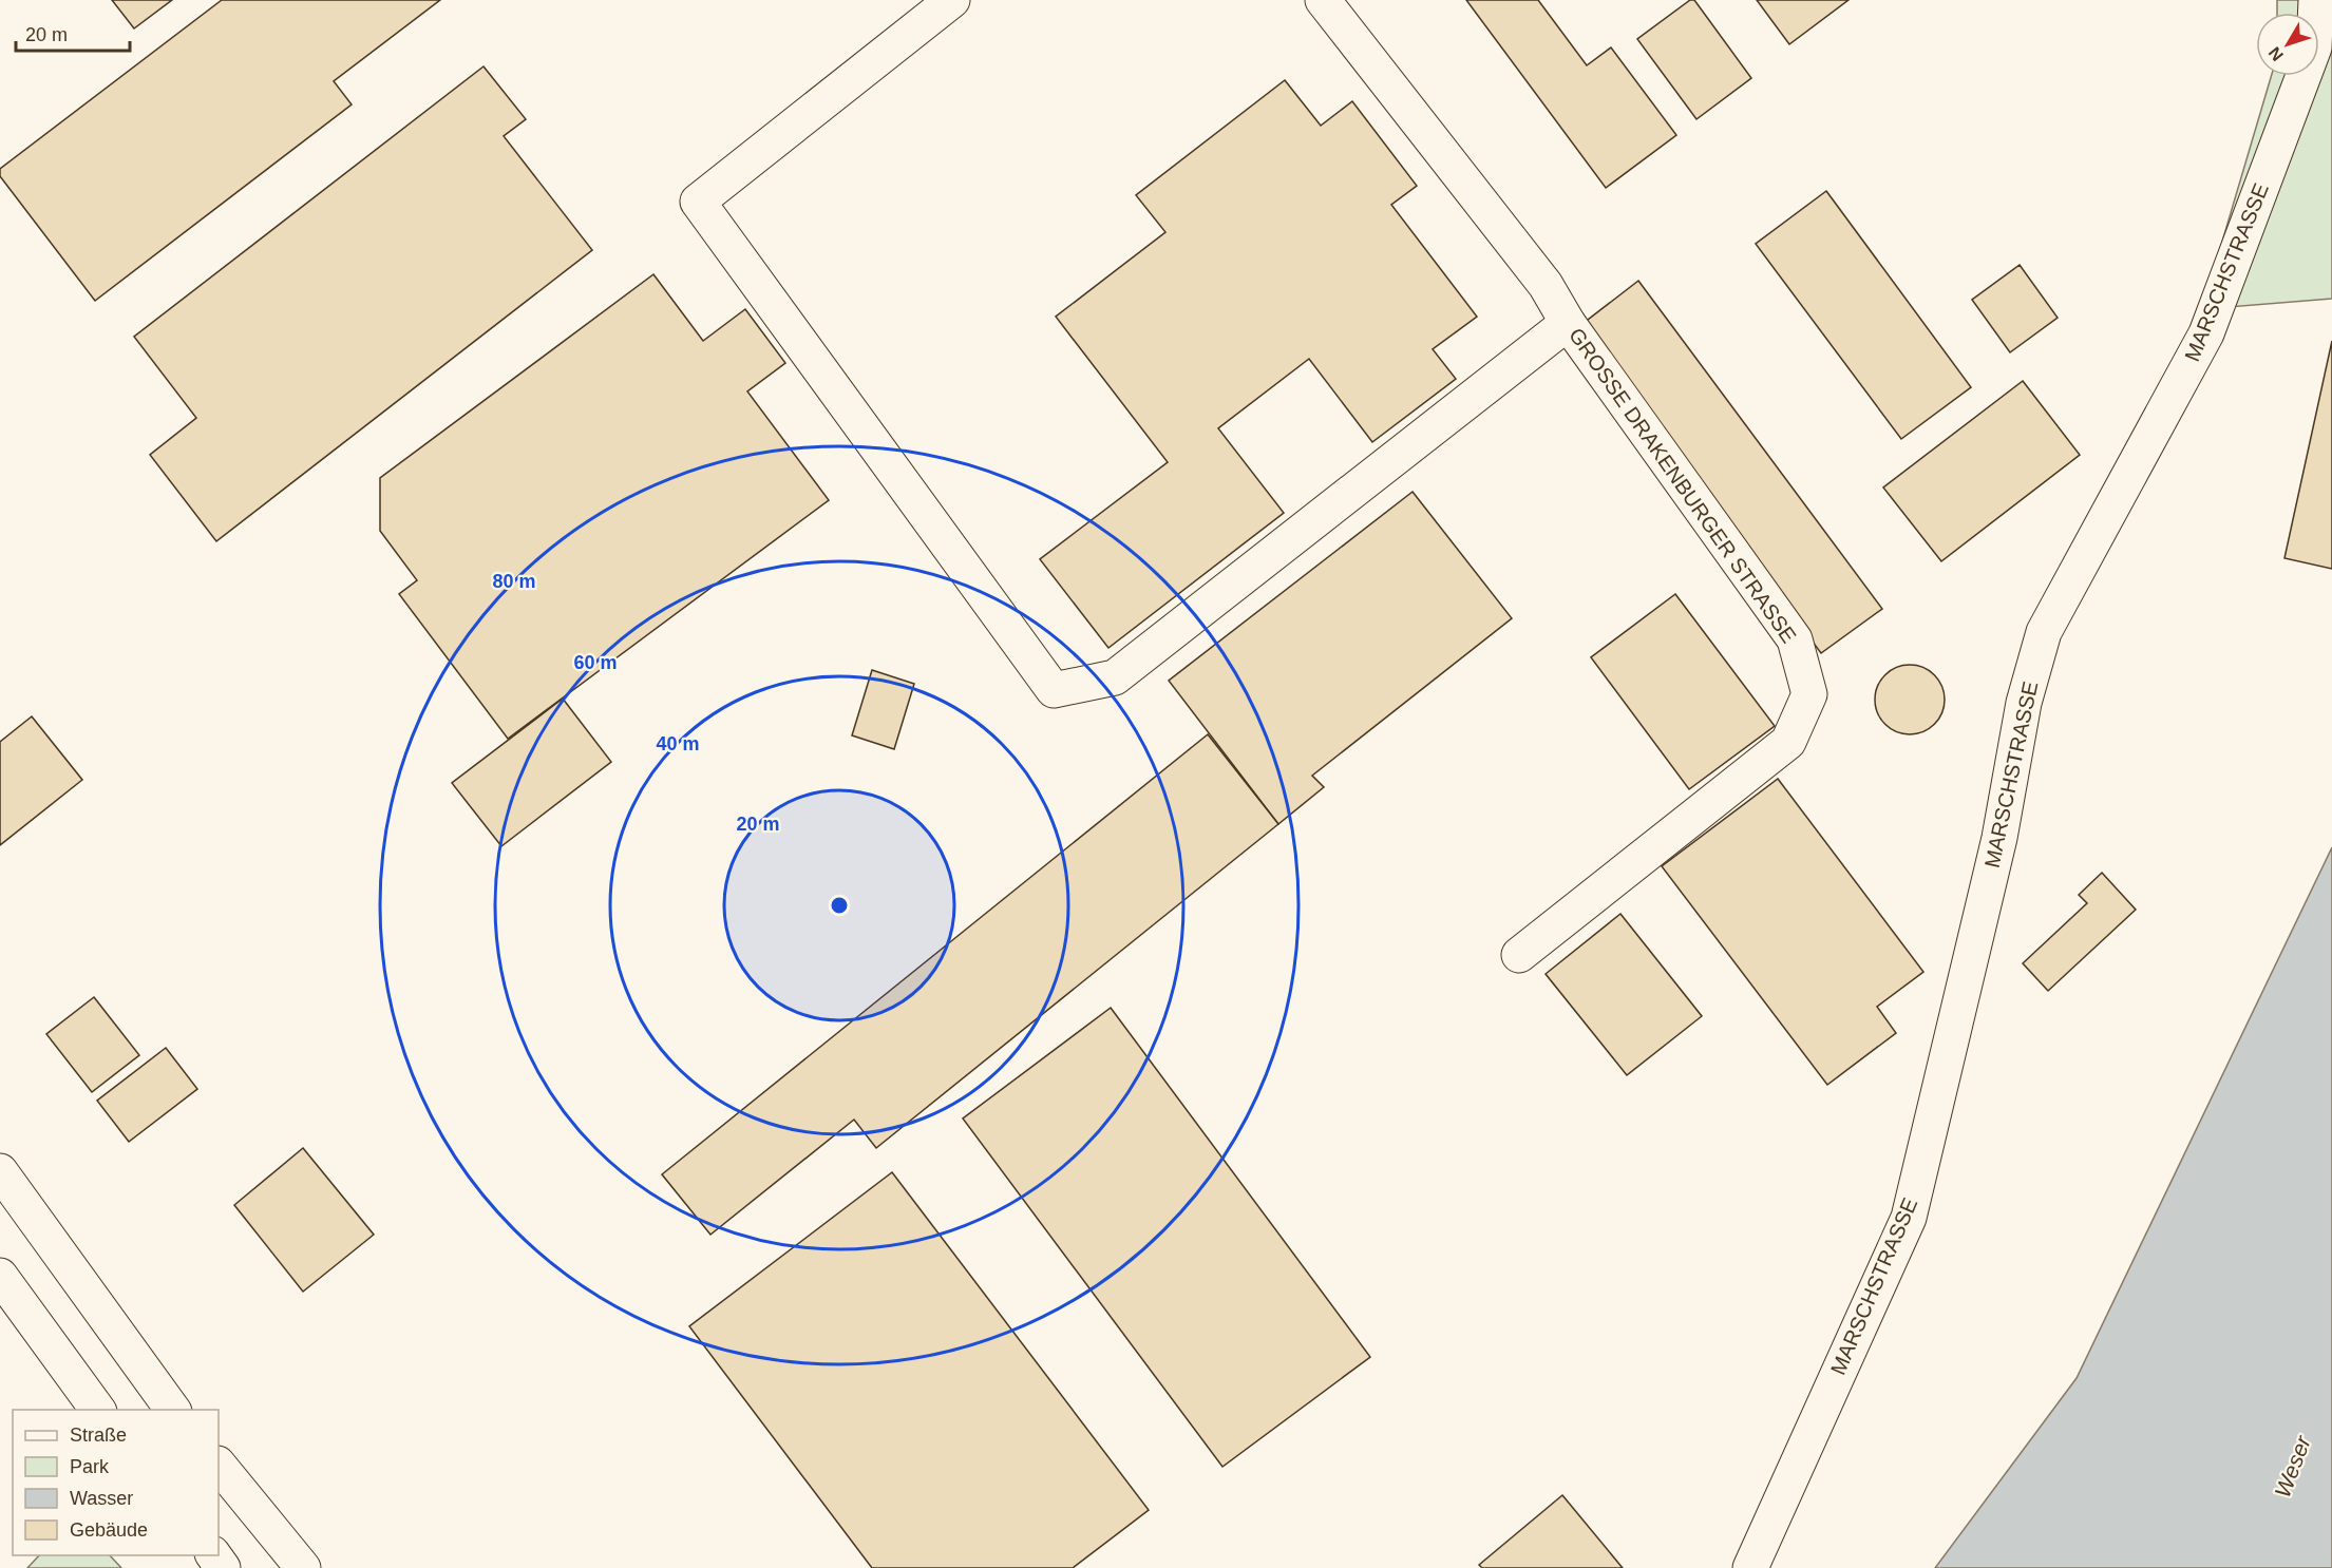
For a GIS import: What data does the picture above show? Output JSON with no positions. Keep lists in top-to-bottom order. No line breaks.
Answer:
{"streets":{"main road":["MARSCHSTRASSE","GROSSE DRAKENBURGER STRASSE"]},"water":["Weser"],"legend":["Straße","Park","Wasser","Gebäude"],"scale_bar":"20 m","north":"bottom left","rings":["80 m","60 m","40 m","20 m"]}
